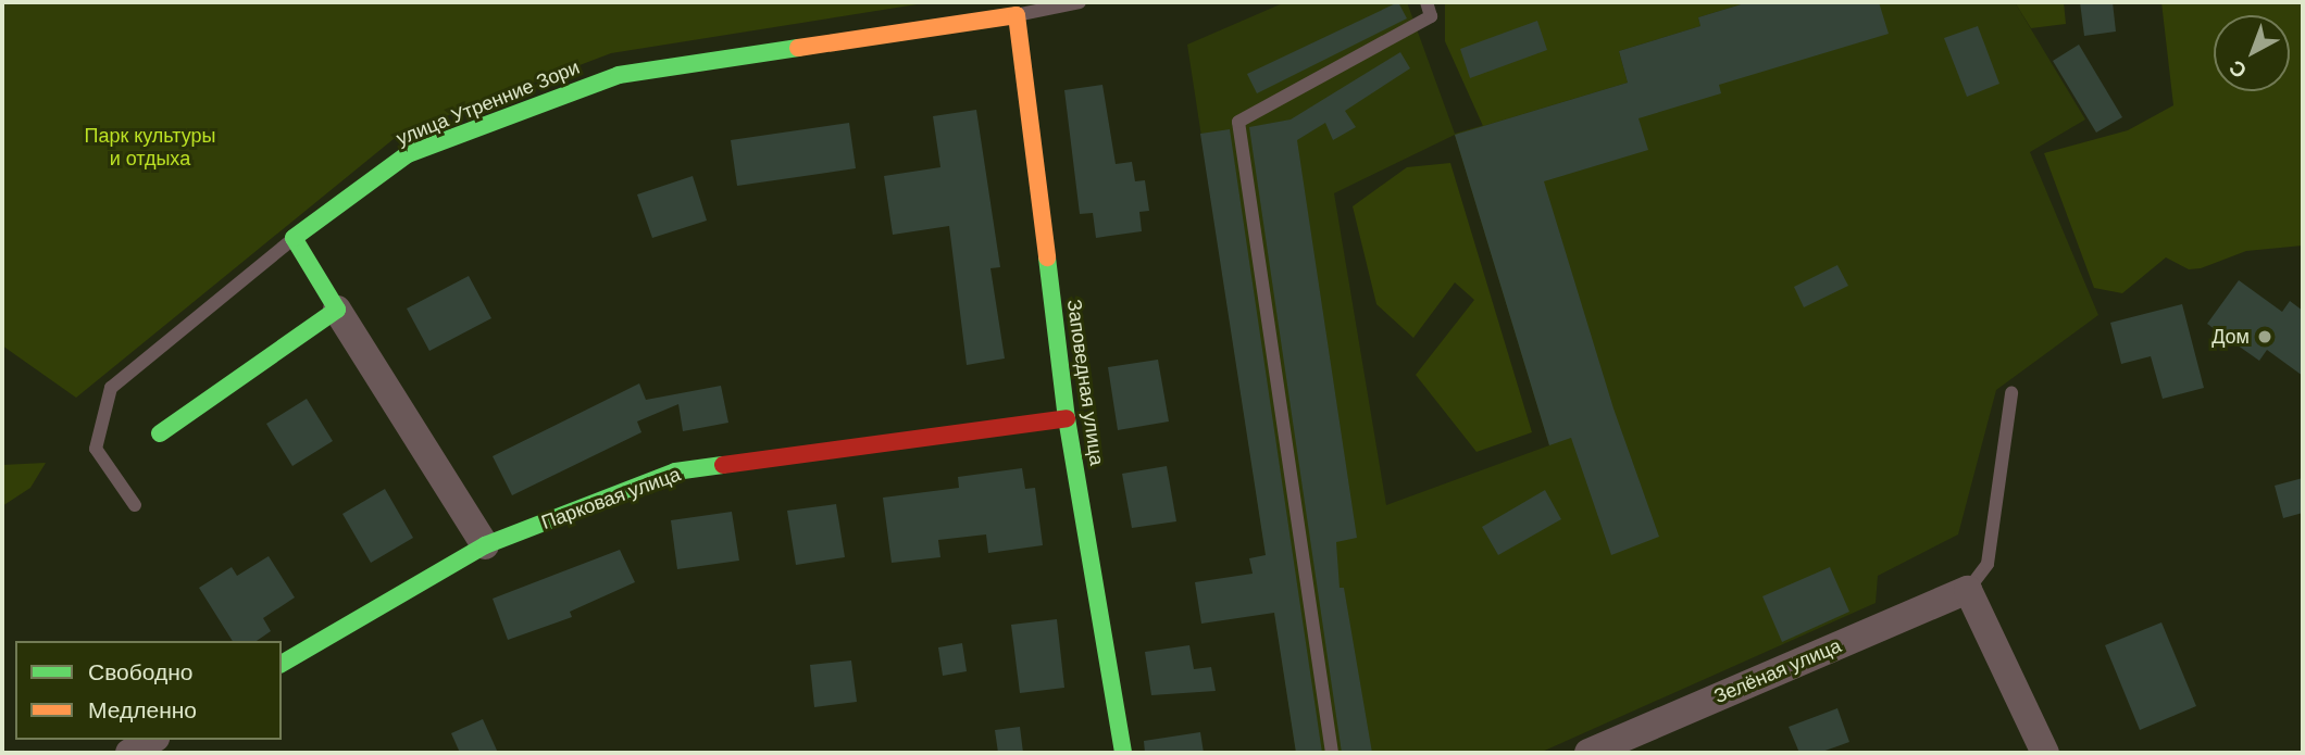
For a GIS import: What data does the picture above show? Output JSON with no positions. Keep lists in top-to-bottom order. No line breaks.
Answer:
{"streets":{"street":["улица Утренние Зори","Заповедная улица","Парковая улица","Зелёная улица"]},"crossings":[["улица Утренние Зори","Заповедная улица"],["Заповедная улица","Парковая улица"]],"parks":["Парк культуры и отдыха"],"places":["Дом"],"legend":["Свободно","Медленно"],"north":"bottom left"}
